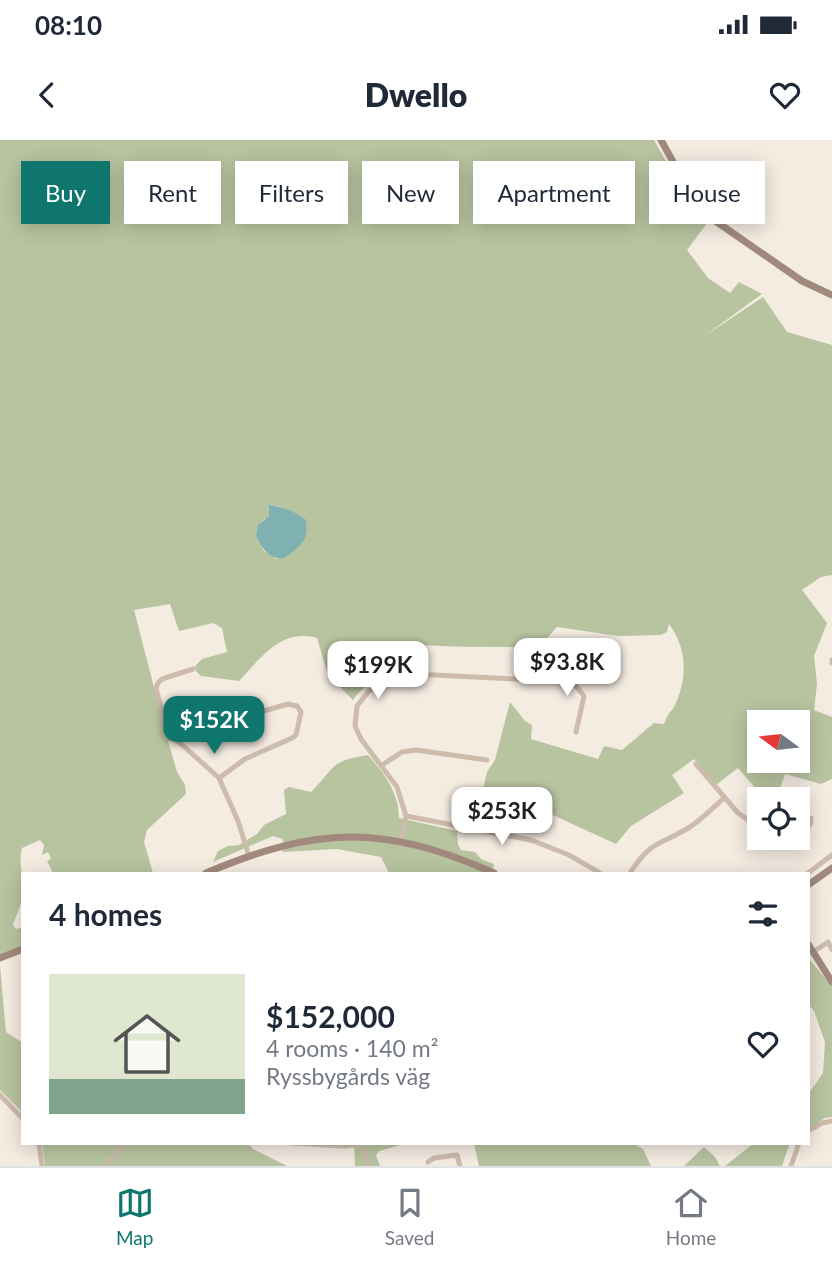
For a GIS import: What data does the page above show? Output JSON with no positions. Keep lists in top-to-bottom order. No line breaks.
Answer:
{"north":"left","page":{"status":"08:10","header":"Dwello","chip":["Buy","Rent","Filters","New","Apartment","House"],"price":["$93.8K","$199K","$152K","$253K"],"heading":"4 homes","list":[{"name":"$152,000","note":"4 rooms · 140 m² · Ryssbygårds väg"}],"tabs":["Map","Saved","Home"]}}
